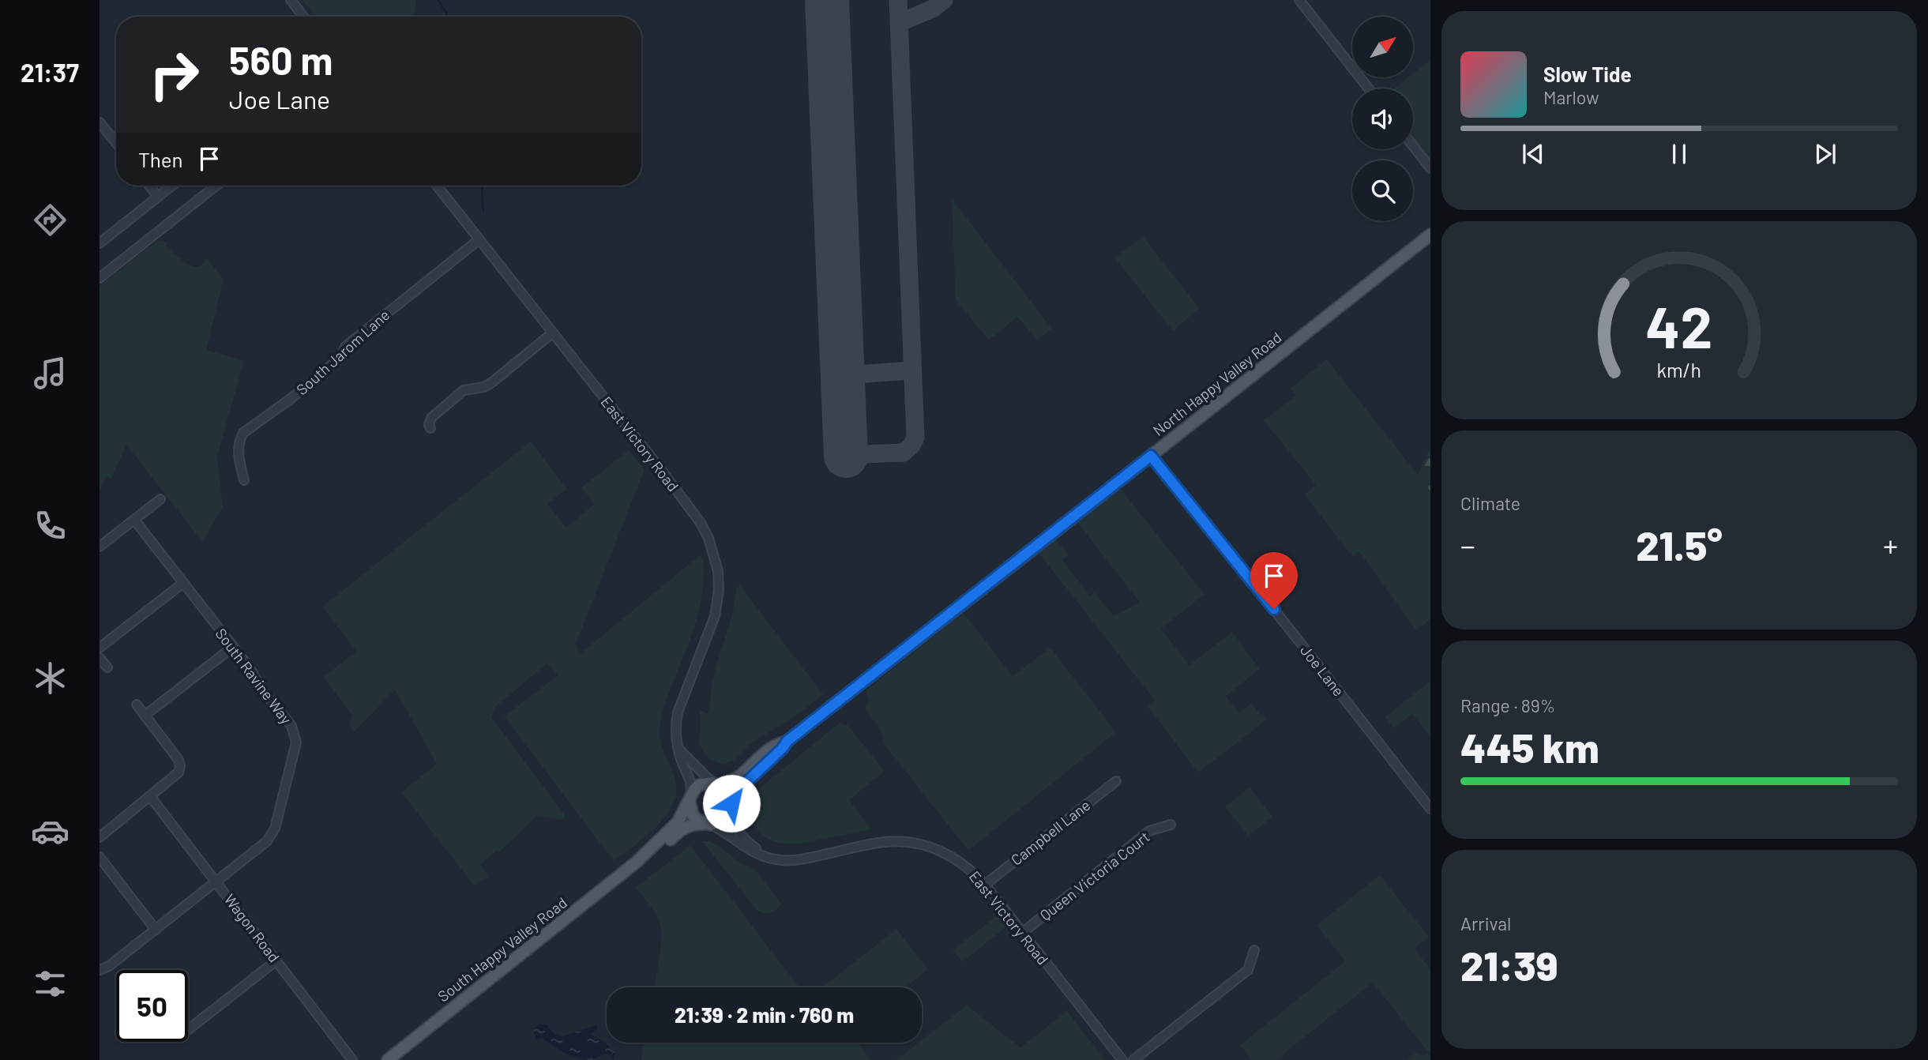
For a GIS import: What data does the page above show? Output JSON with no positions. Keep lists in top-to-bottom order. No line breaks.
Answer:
{"streets":{"main road":["North Happy Valley Road","South Happy Valley Road"],"street":["South Jarom Lane","East Victory Road","Joe Lane","South Ravine Way","Campbell Lane","Queen Victoria Court","Wagon Road"]},"crossings":[["South Jarom Lane","East Victory Road"],["North Happy Valley Road","East Victory Road"],["North Happy Valley Road","Joe Lane"],["East Victory Road","Campbell Lane"],["East Victory Road","Queen Victoria Court"],["South Ravine Way","Wagon Road"]],"north":"top right","page":{"tabs":"21:37","turn":["560 m","Joe Lane"],"song":["Slow Tide","Marlow"],"then":"Then","tile":["Climate",["Range · 89%","445 km"],["Arrival","21:39"]],"heat":["−","21.5°","+"],"limit":"50","trip":"21:39 · 2 min · 760 m","gauge":["42","km/h"]}}
